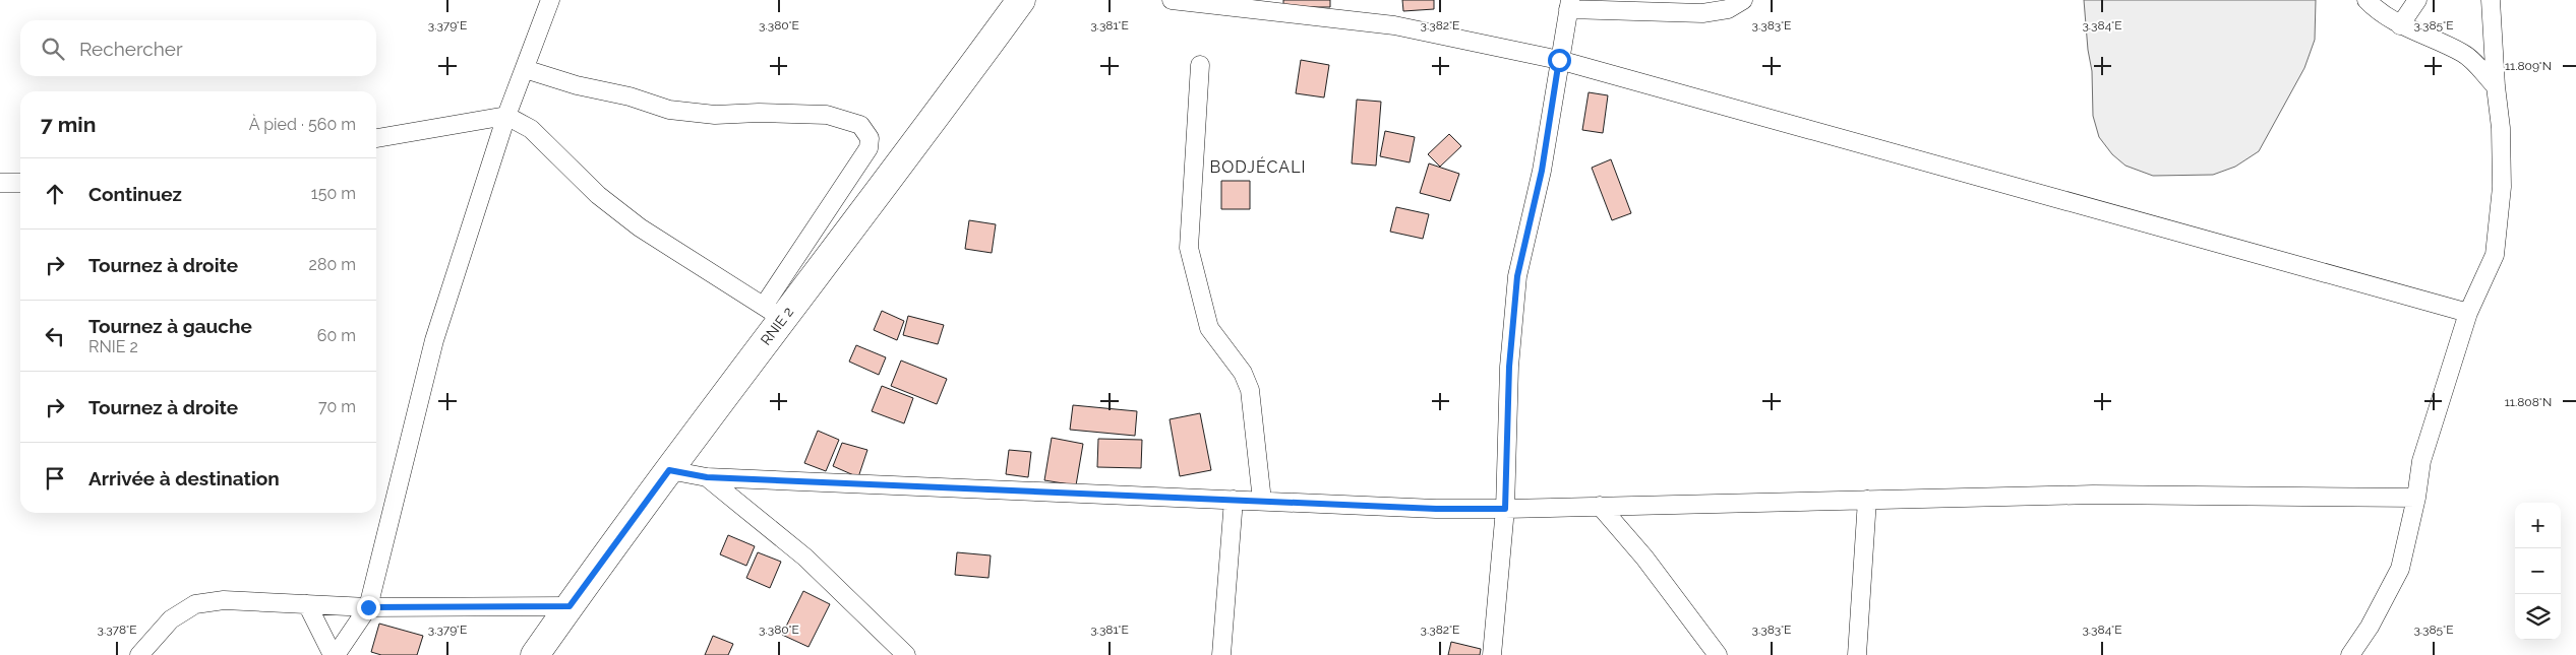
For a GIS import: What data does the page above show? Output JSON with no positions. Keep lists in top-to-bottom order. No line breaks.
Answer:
{"streets":{"main road":["RNIE 2"]},"districts":["BODJÉCALI"],"page":{"search":"Rechercher","heading":["7 min","À pied · 560 m"],"list":[["Continuez","150 m"],["Tournez à droite","280 m"],["Tournez à gauche","RNIE 2","60 m"],["Tournez à droite","70 m"],"Arrivée à destination"],"map_buttons":["+","−"]},"coordinates":["3.379°E","3.380°E","3.381°E","3.382°E","3.383°E","3.384°E","3.385°E","11.809°N","11.808°N","3.378°E"]}
